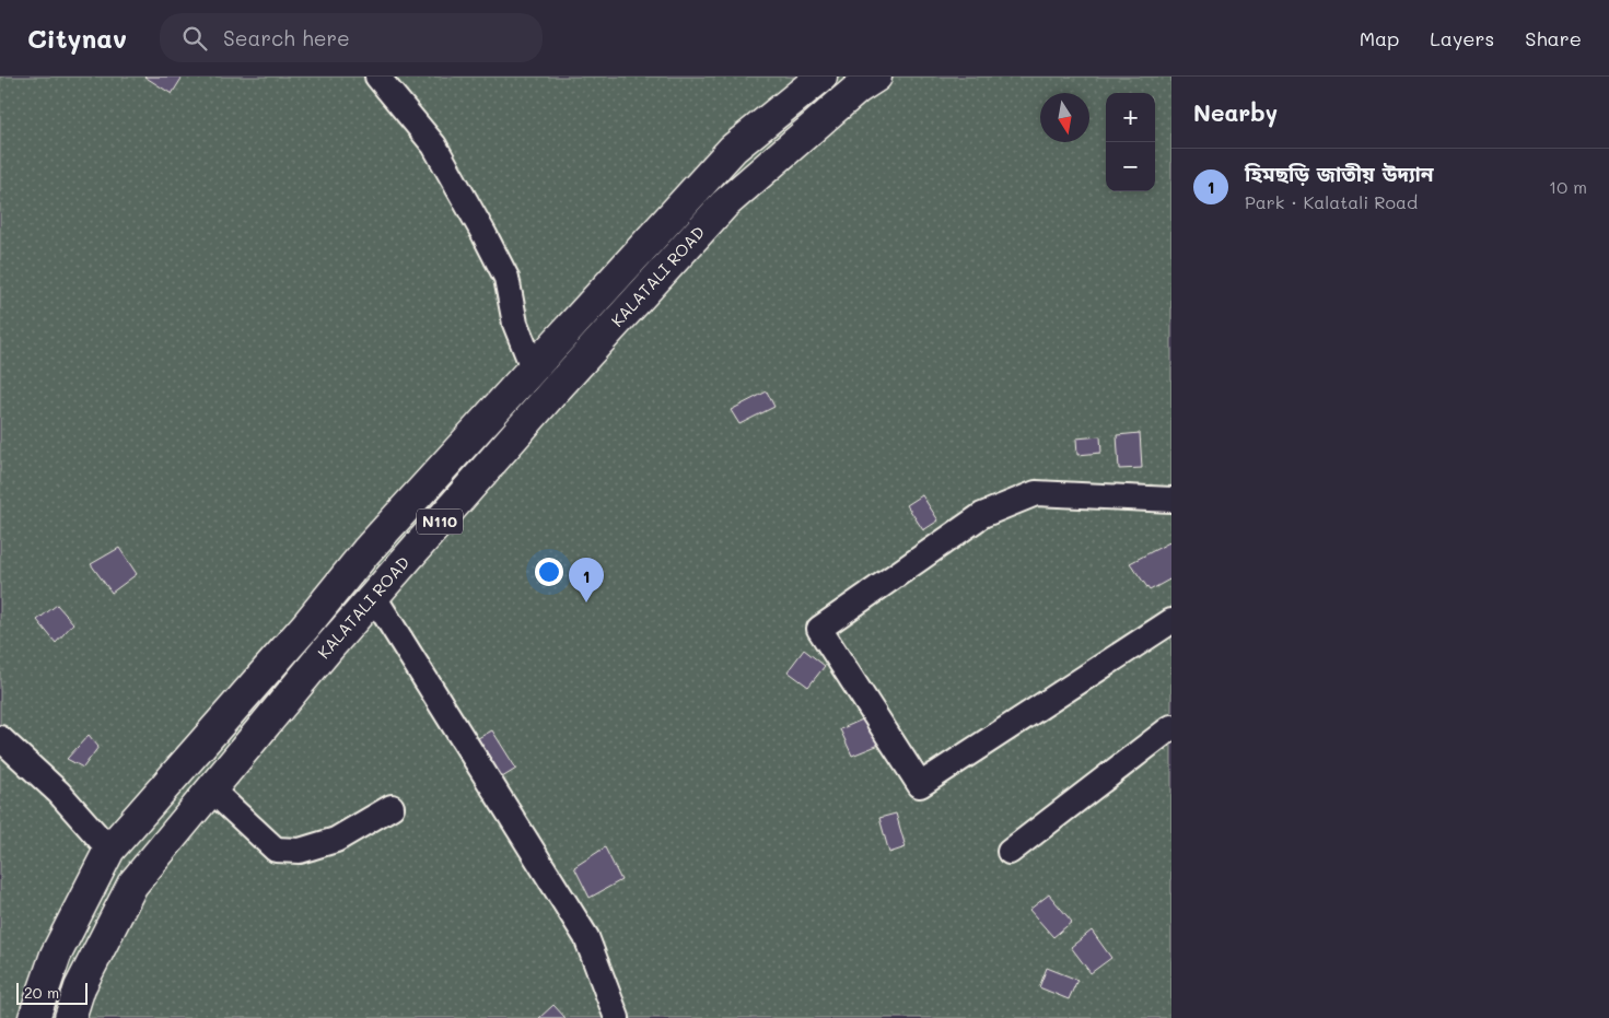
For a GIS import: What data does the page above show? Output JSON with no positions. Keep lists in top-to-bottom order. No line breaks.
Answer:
{"streets":{"highway":["KALATALI ROAD","N110"]},"scale_bar":"20 m","north":"bottom","page":{"header":"Citynav","search":"Search here","nav":["Map","Layers","Share"],"heading":"Nearby","map_buttons":["+","−"],"list":[{"mark":"1","name":"হিমছড়ি জাতীয় উদ্যান","note":"Park · Kalatali Road","value":"10 m"}],"pins":"1","scale":"20 m"}}
